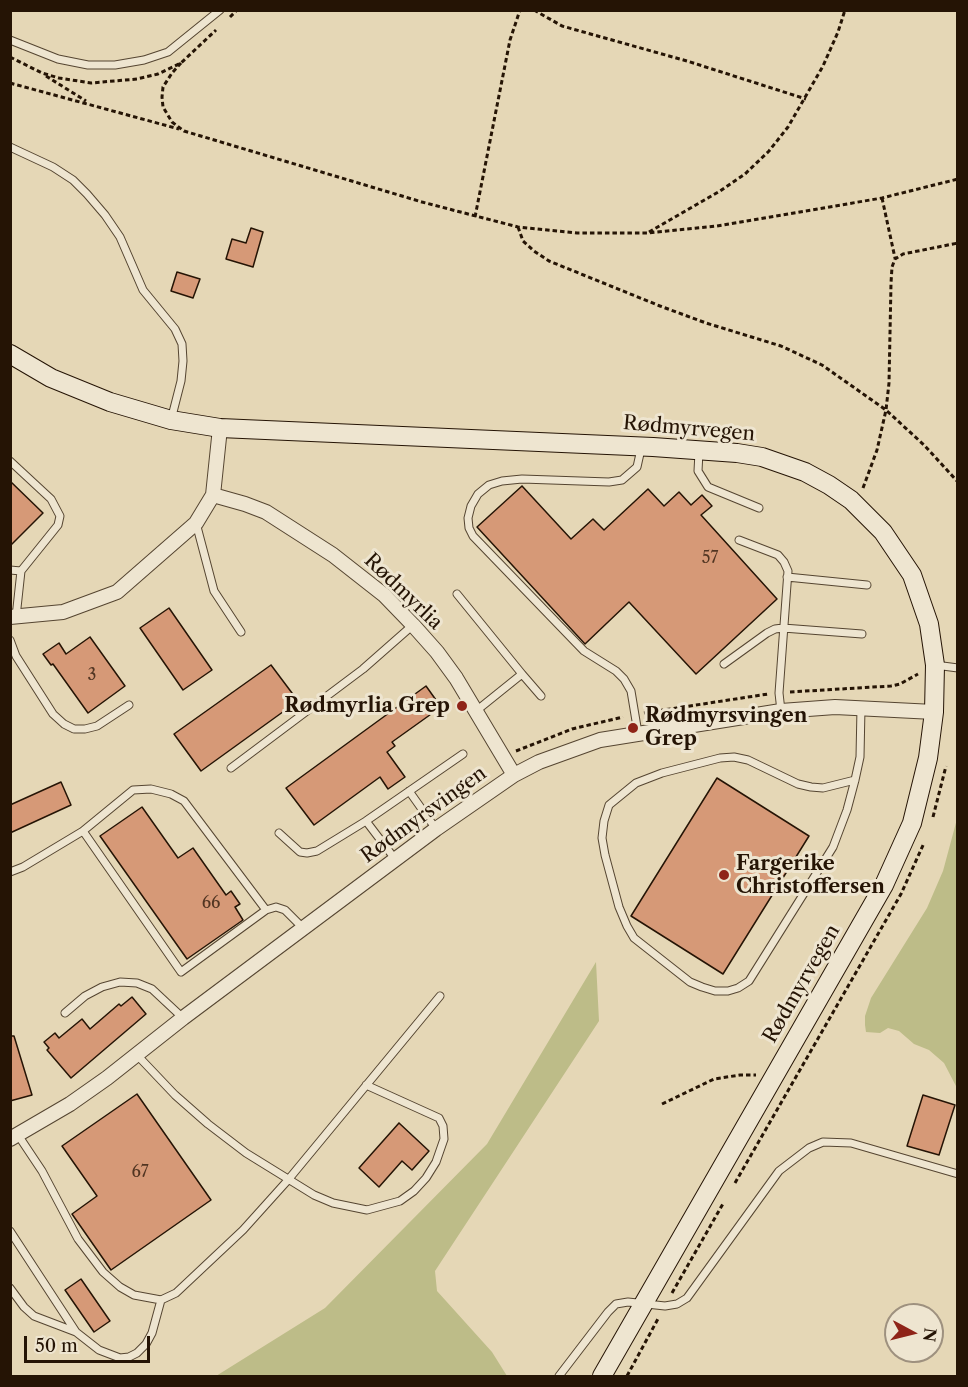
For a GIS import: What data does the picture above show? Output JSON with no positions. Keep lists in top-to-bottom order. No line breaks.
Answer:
{"streets":{"street":["Rødmyrvegen","Rødmyrlia","Rødmyrsvingen"]},"crossings":[["Rødmyrvegen","Rødmyrsvingen"],["Rødmyrlia","Rødmyrsvingen"]],"places":["Rødmyrlia Grep","Rødmyrsvingen Grep","Fargerike Christoffersen"],"house_numbers":["57","3","66","67"],"scale_bar":"50 m","north":"right"}
